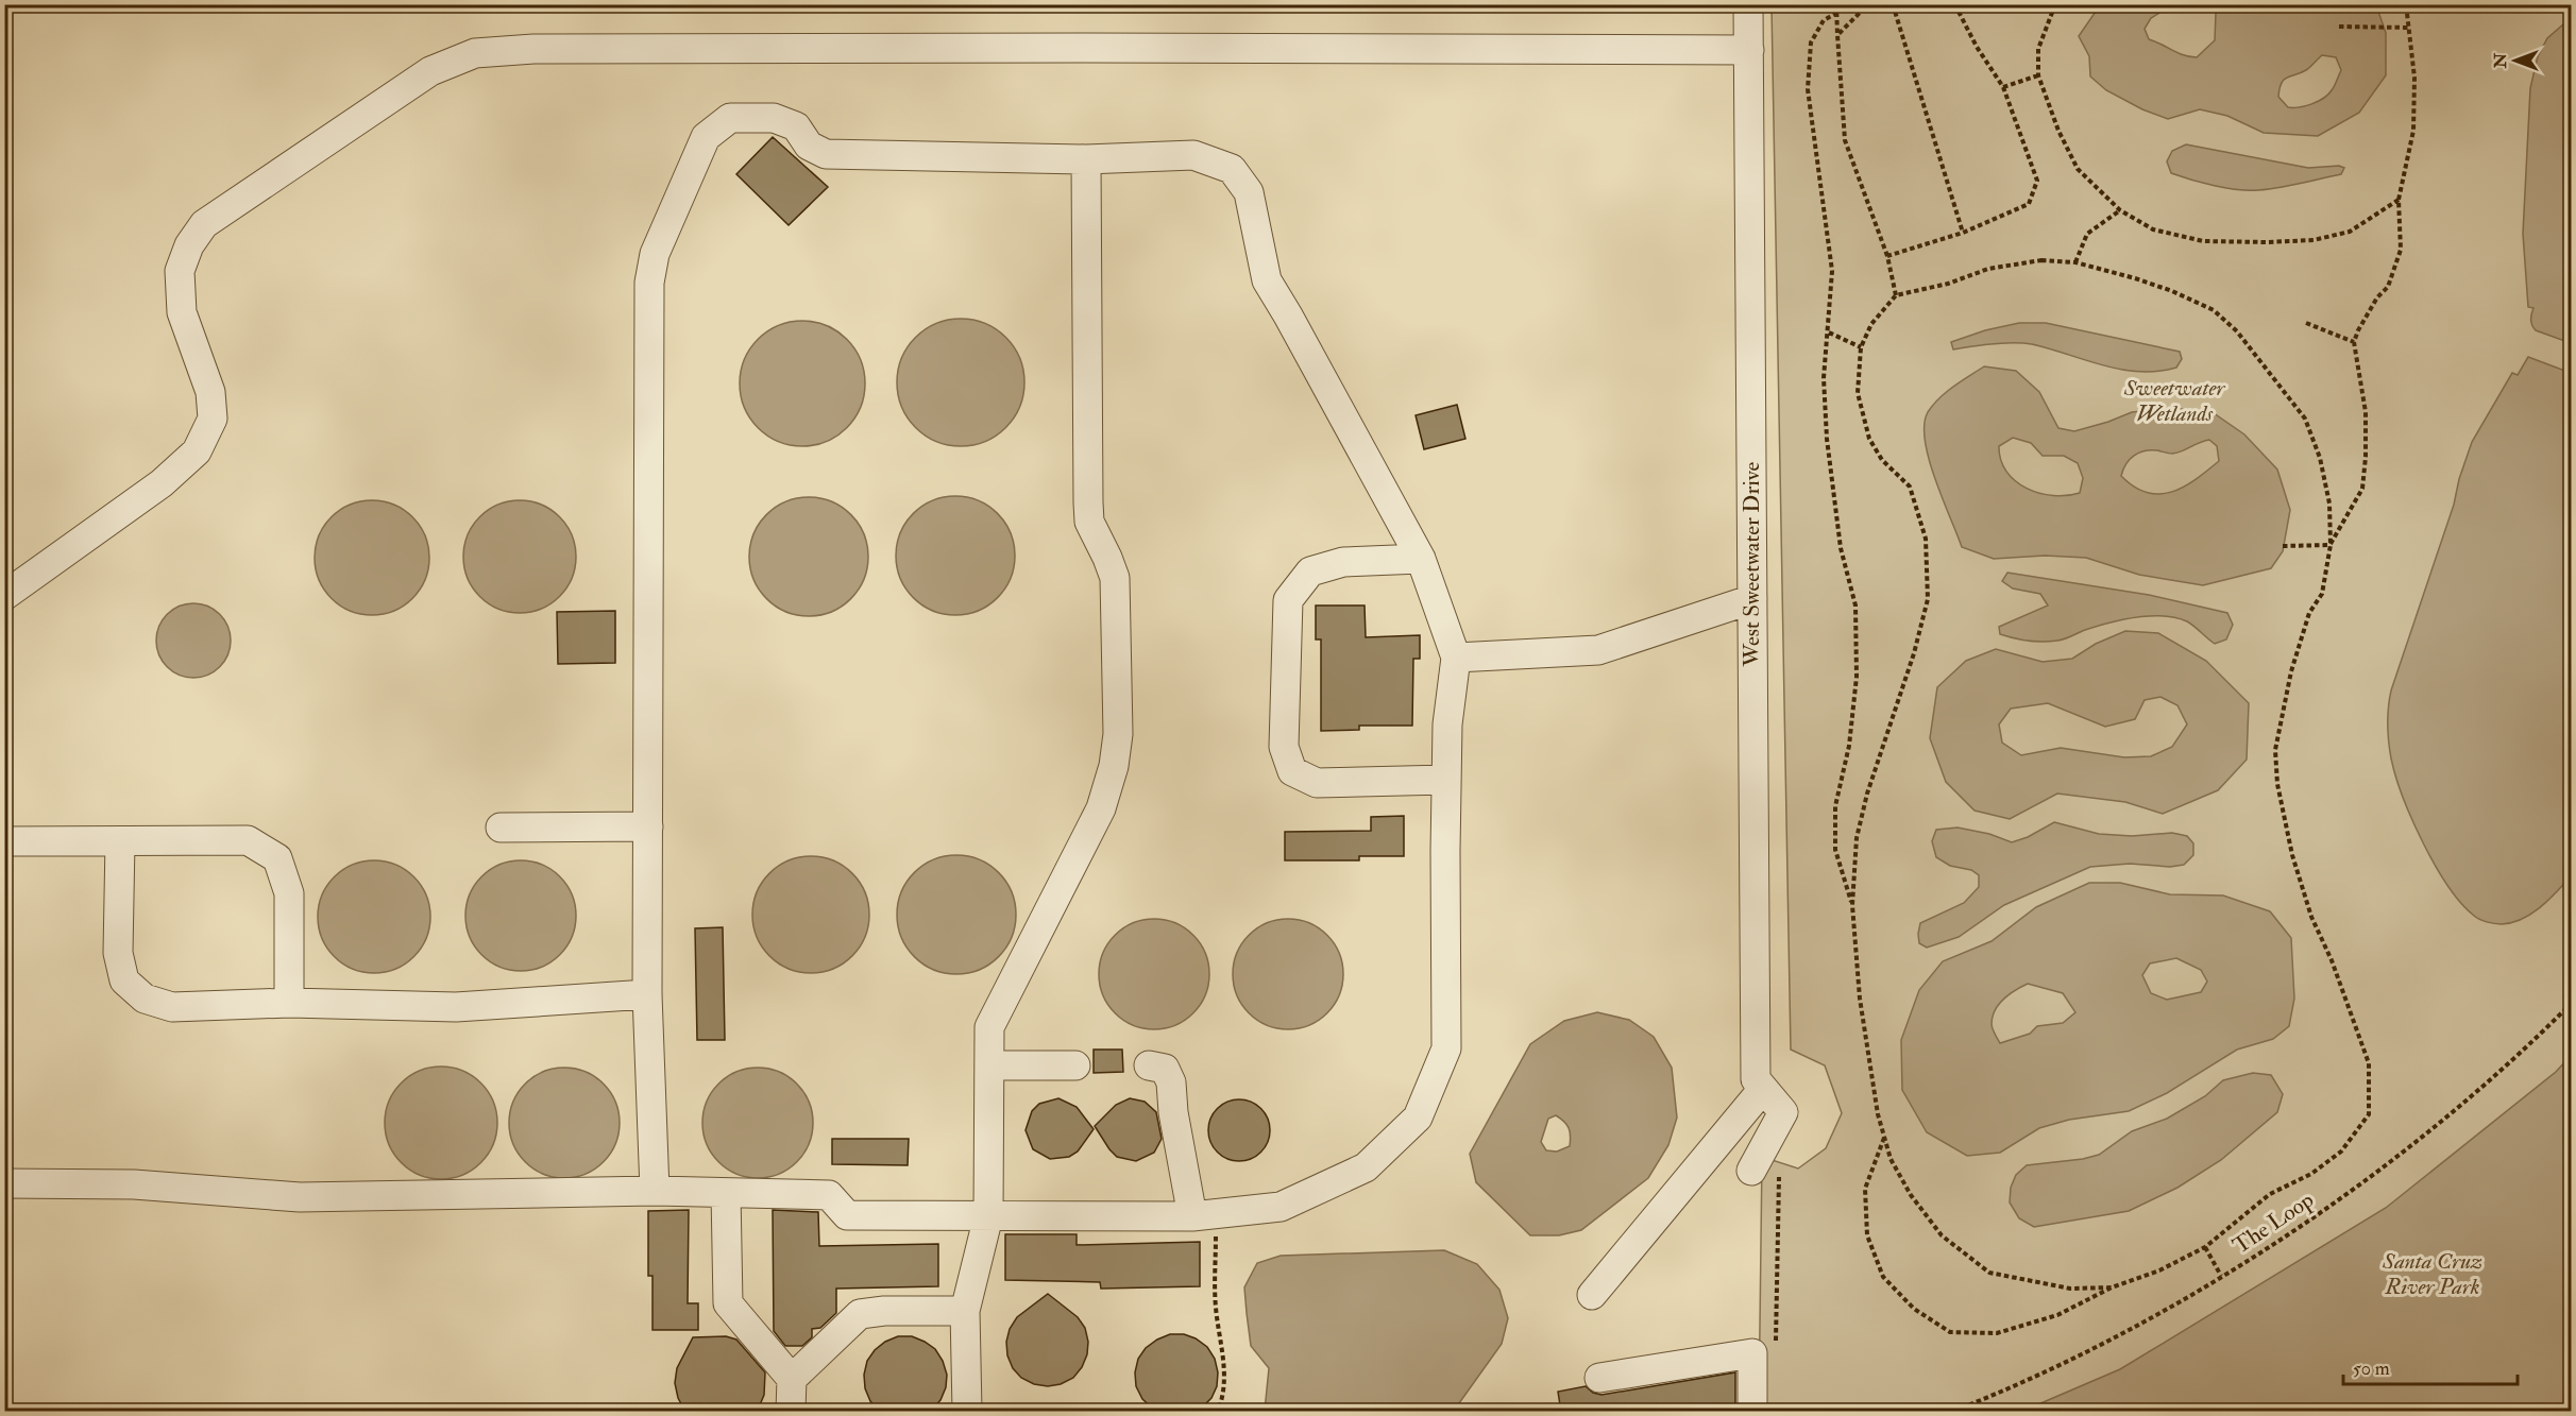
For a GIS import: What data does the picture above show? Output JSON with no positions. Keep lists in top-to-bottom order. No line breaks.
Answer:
{"streets":{"street":["West Sweetwater Drive"],"path":["The Loop"]},"parks":["Sweetwater Wetlands","Santa Cruz River Park"],"scale_bar":"50 m","north":"left"}
